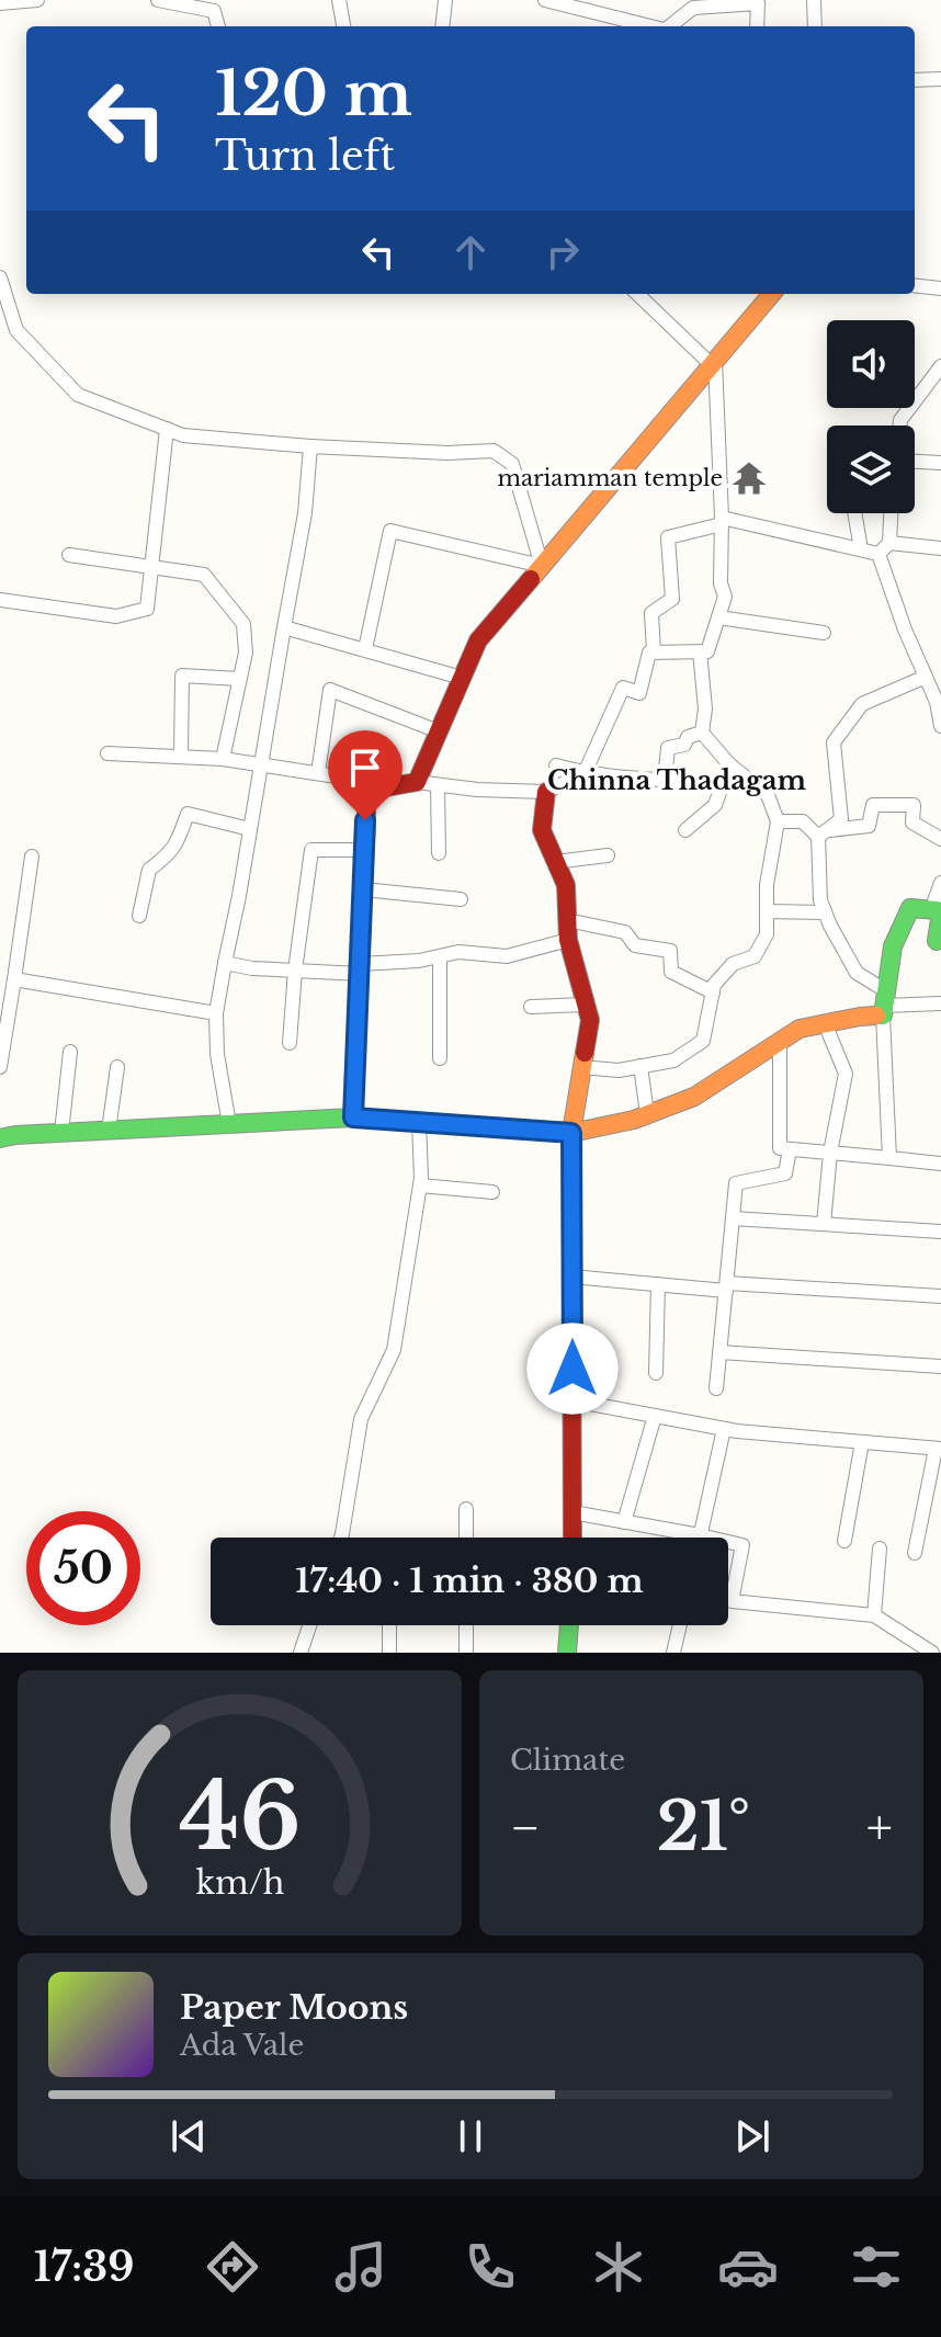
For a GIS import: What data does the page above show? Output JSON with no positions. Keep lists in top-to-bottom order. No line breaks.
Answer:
{"districts":["Chinna Thadagam"],"places":{"temple":["mariamman temple"]},"page":{"turn":["120 m","Turn left"],"limit":"50","trip":"17:40 · 1 min · 380 m","tile":"Climate","heat":["−","21°","+"],"song":["Paper Moons","Ada Vale"],"tabs":"17:39","gauge":["46","km/h"]}}
